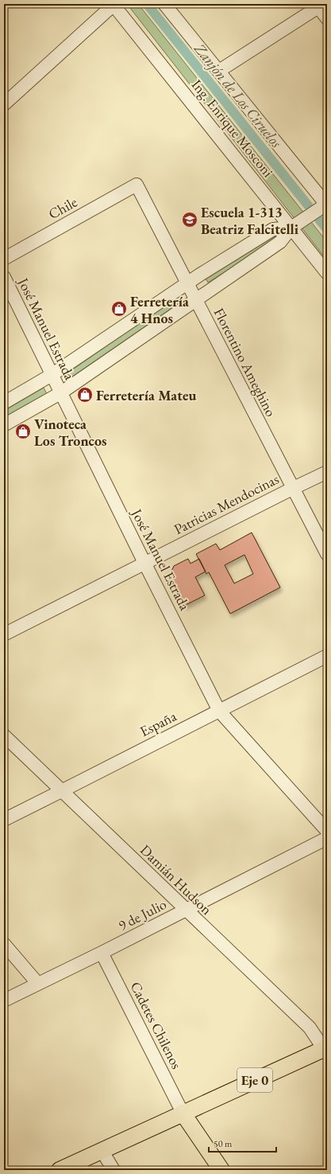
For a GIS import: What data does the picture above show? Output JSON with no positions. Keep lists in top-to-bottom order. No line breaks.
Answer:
{"streets":{"main road":["Eje 0"],"street":["Ing. Enrique Mosconi","Chile","José Manuel Estrada","Florentino Ameghino","Patricias Mendocinas","España","Damián Hudson","9 de Julio","Cadetes Chilenos"]},"crossings":[["Chile","Florentino Ameghino"],["José Manuel Estrada","Patricias Mendocinas"],["José Manuel Estrada","España"],["Florentino Ameghino","Patricias Mendocinas"],["España","Damián Hudson"],["Damián Hudson","9 de Julio"],["Damián Hudson","Eje 0"],["9 de Julio","Cadetes Chilenos"],["Cadetes Chilenos","Eje 0"]],"water":["Zanjón de Los Ciruelos"],"places":{"school or university":["Escuela 1-313 Beatriz Falcitelli"],"shop":["Ferretería 4 Hnos","Ferretería Mateu","Vinoteca Los Troncos"]},"scale_bar":"50 m"}
